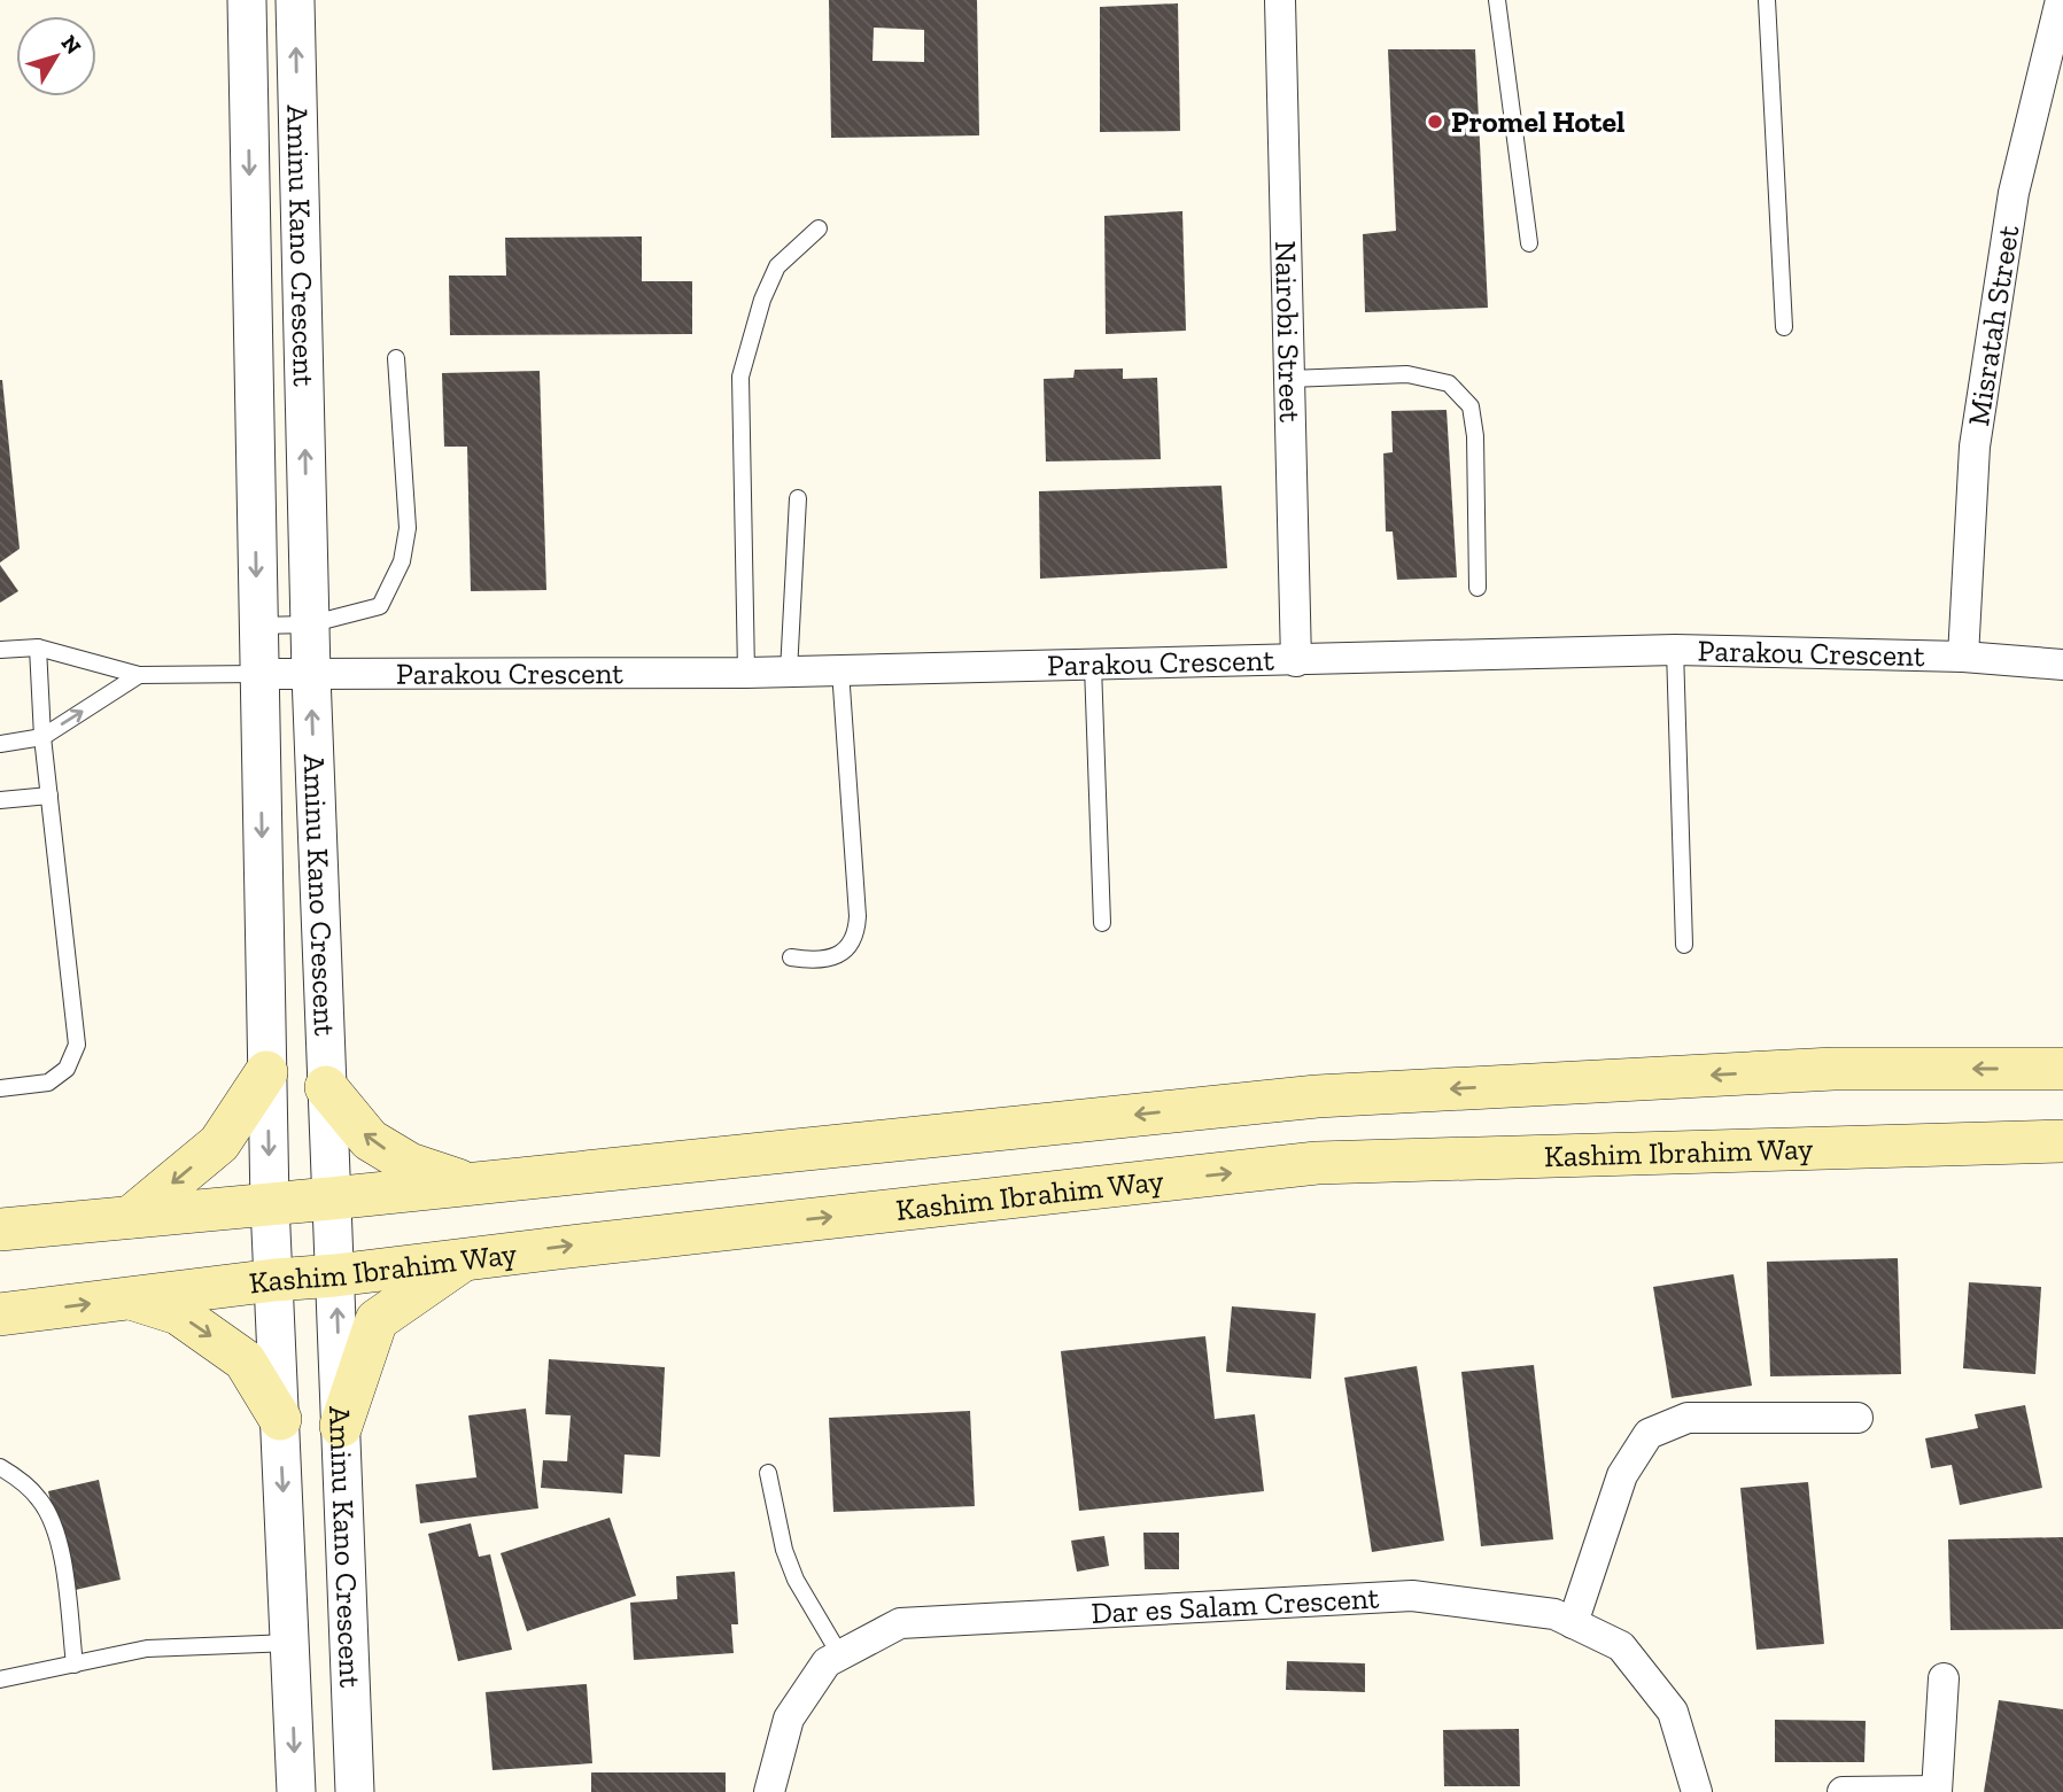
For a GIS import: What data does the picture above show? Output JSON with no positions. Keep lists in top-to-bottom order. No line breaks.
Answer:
{"streets":{"main road":["Kashim Ibrahim Way"],"street":["Aminu Kano Crescent","Misratah Street","Nairobi Street","Parakou Crescent","Dar es Salam Crescent"]},"crossings":[["Aminu Kano Crescent","Parakou Crescent"],["Aminu Kano Crescent","Kashim Ibrahim Way"],["Misratah Street","Parakou Crescent"],["Nairobi Street","Parakou Crescent"]],"places":["Promel Hotel"],"north":"top right"}
